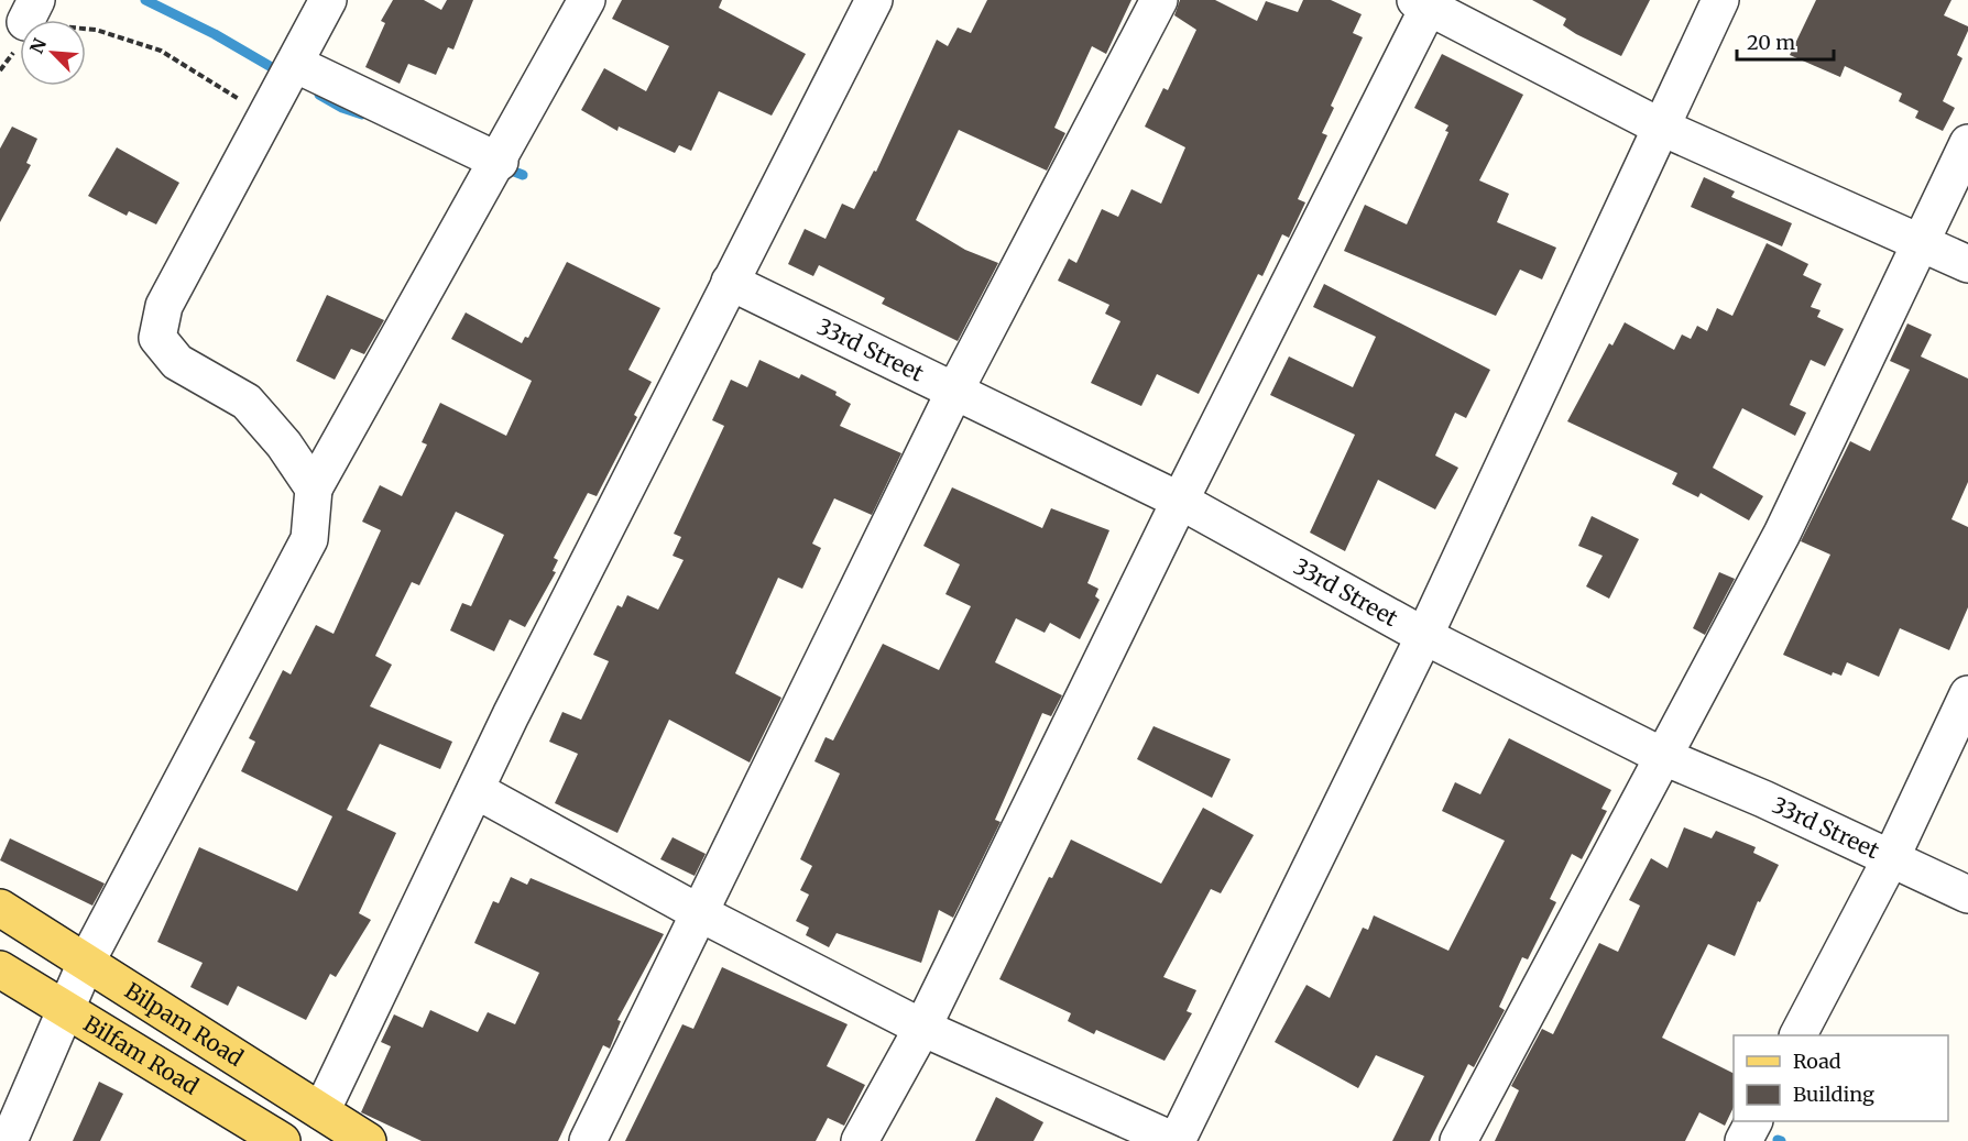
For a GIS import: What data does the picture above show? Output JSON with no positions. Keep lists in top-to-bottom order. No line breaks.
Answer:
{"streets":{"main road":["Bilpam Road","Bilfam Road"],"street":["33rd Street"]},"legend":["Road","Building"],"scale_bar":"20 m","north":"top left"}
